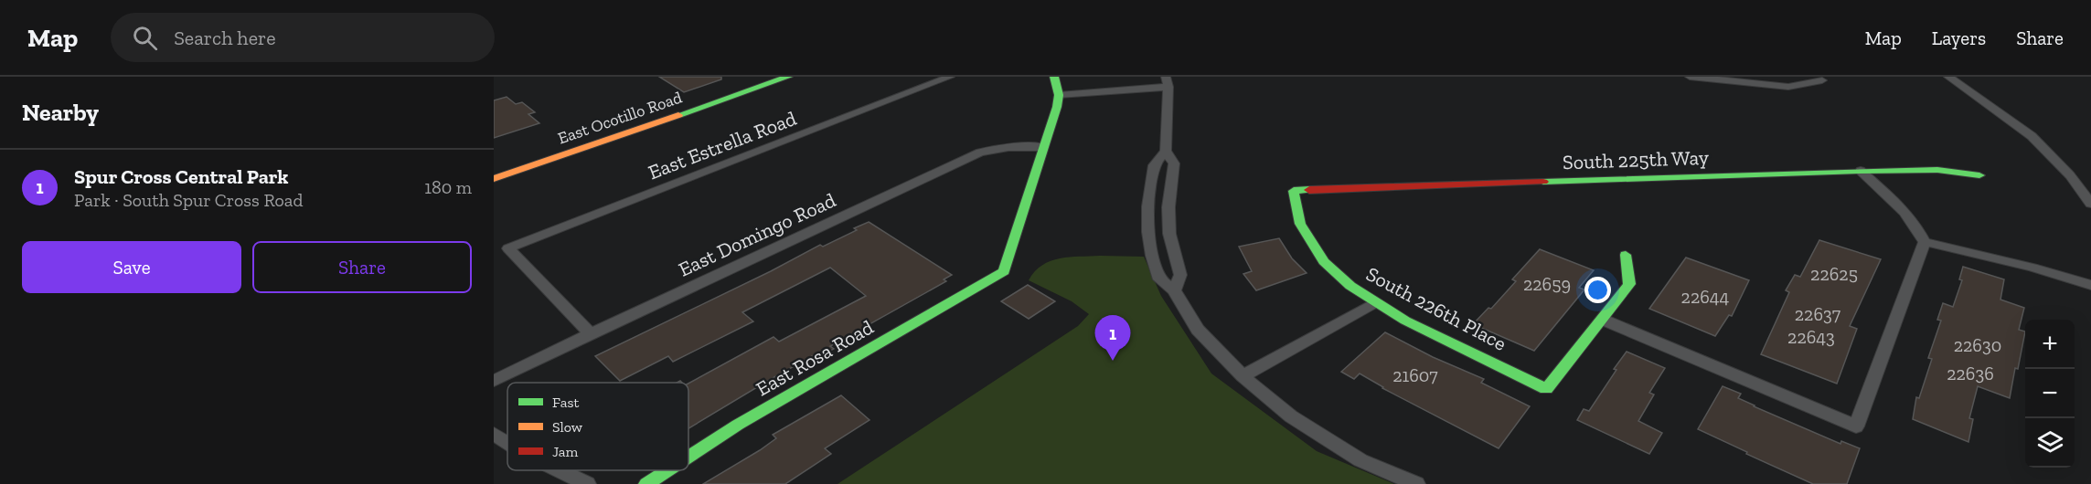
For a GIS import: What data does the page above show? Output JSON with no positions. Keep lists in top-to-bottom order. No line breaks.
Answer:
{"streets":{"street":["East Ocotillo Road","East Estrella Road","South 225th Way","East Domingo Road","South 226th Place","East Rosa Road"]},"crossings":[["East Estrella Road","East Domingo Road"],["South 225th Way","South 226th Place"],["East Domingo Road","East Rosa Road"]],"house_numbers":["22625","22659","22644","22637","22643","22630","22636","21607"],"legend":["Fast","Slow","Jam"],"page":{"header":"Map","search":"Search here","nav":["Map","Layers","Share"],"heading":"Nearby","list":[{"mark":"1","name":"Spur Cross Central Park","note":"Park · South Spur Cross Road","value":"180 m"}],"buttons":["Save","Share"],"pins":"1","map_buttons":["+","−"]}}
